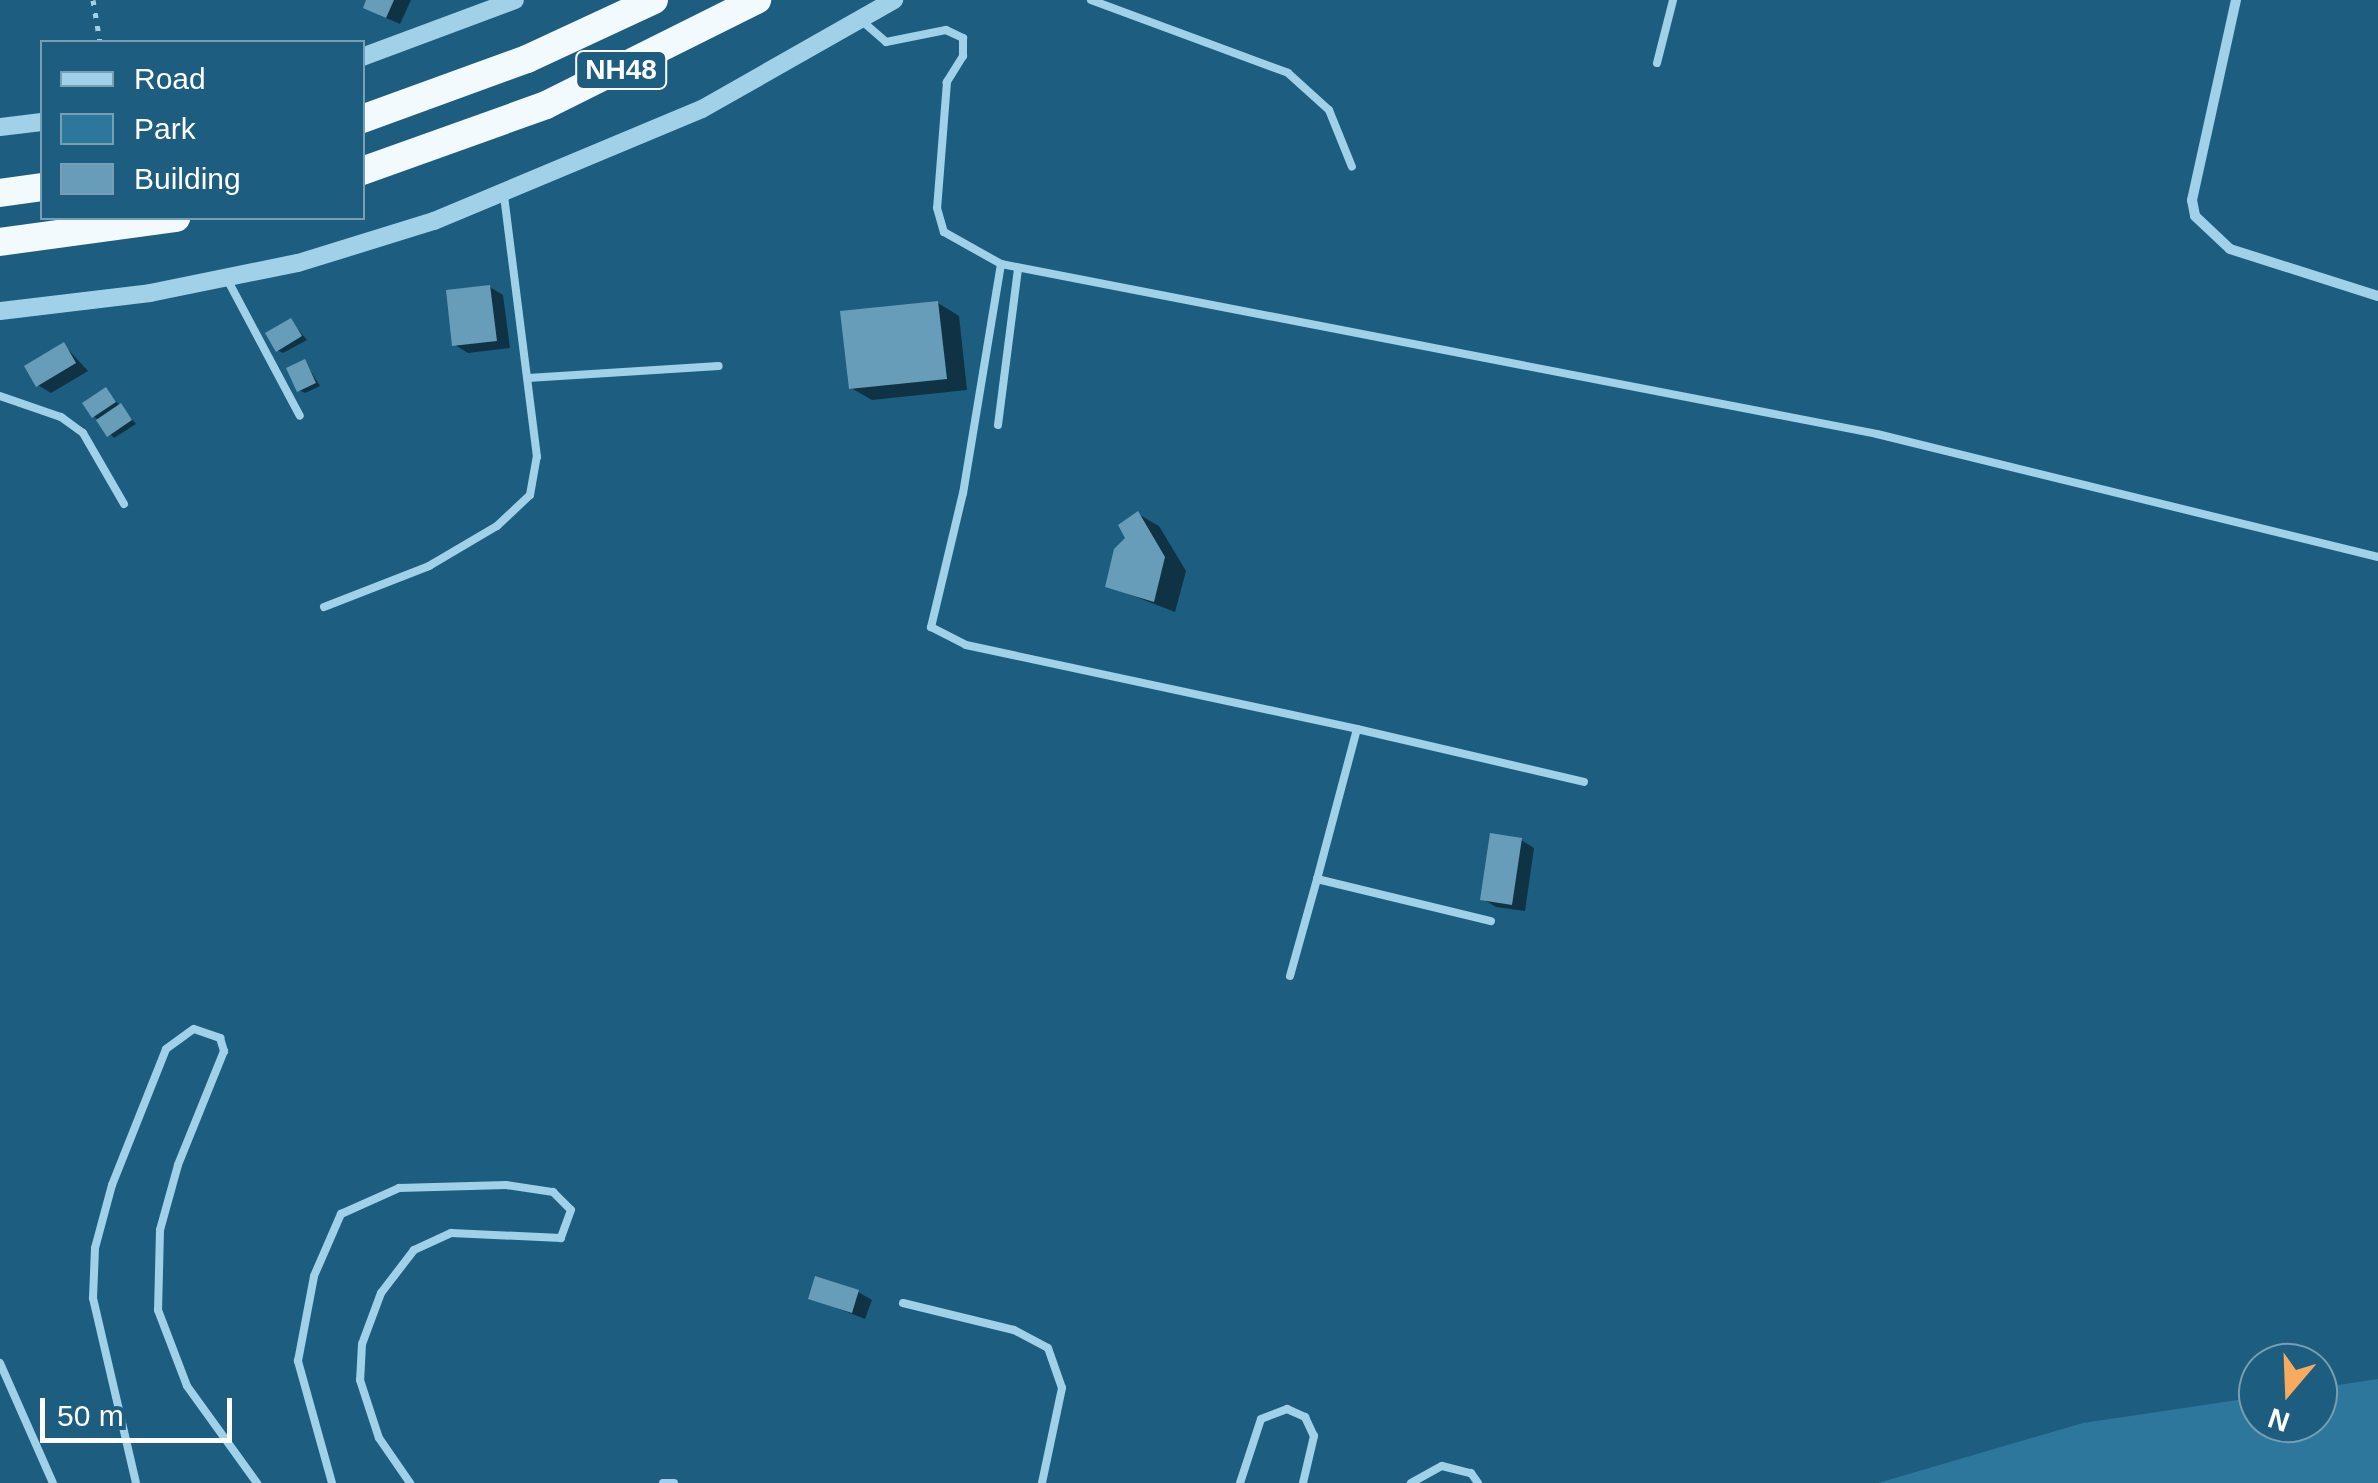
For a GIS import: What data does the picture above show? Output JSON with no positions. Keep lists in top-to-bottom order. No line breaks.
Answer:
{"streets":{"highway":["NH48"]},"legend":["Road","Park","Building"],"scale_bar":"50 m","north":"bottom"}
